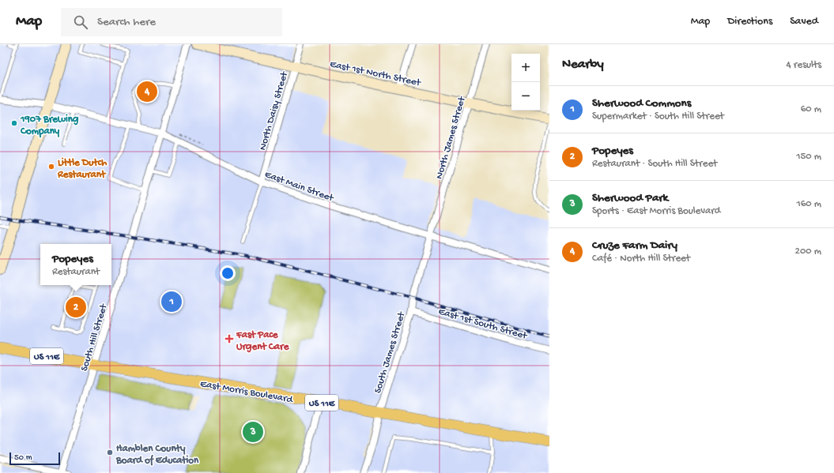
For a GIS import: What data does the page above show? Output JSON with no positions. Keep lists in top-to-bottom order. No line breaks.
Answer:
{"streets":{"main road":["East 1st North Street","US 11E","East Morris Boulevard"],"street":["North Daisy Street","North James Street","East Main Street","East 1st South Street","South Hill Street","South James Street"]},"crossings":[["East 1st North Street","North Daisy Street"],["East 1st North Street","North James Street"],["North Daisy Street","East Main Street"],["North James Street","East Main Street"],["North James Street","South James Street"],["East Main Street","South Hill Street"],["East Main Street","South James Street"],["East 1st South Street","South James Street"],["South Hill Street","East Morris Boulevard"],["South James Street","East Morris Boulevard"]],"places":{"other":["1907 Brewing Company","Little Dutch Restaurant","Hamblen County Board of Education"],"health":["Fast Pace Urgent Care"]},"scale_bar":"50 m","page":{"header":"Map","search":"Search here","nav":["Map","Directions","Saved"],"heading":["Nearby","4 results"],"map_buttons":["+","−"],"pins":["4","1","2","3"],"list":[{"mark":"1","name":"Sherwood Commons","note":"Supermarket · South Hill Street","value":"60 m"},{"mark":"2","name":"Popeyes","note":"Restaurant · South Hill Street","value":"150 m"},{"mark":"3","name":"Sherwood Park","note":"Sports · East Morris Boulevard","value":"160 m"},{"mark":"4","name":"Cruze Farm Dairy","note":"Café · North Hill Street","value":"200 m"}],"popup":["Popeyes","Restaurant"],"scale":"50 m"}}
